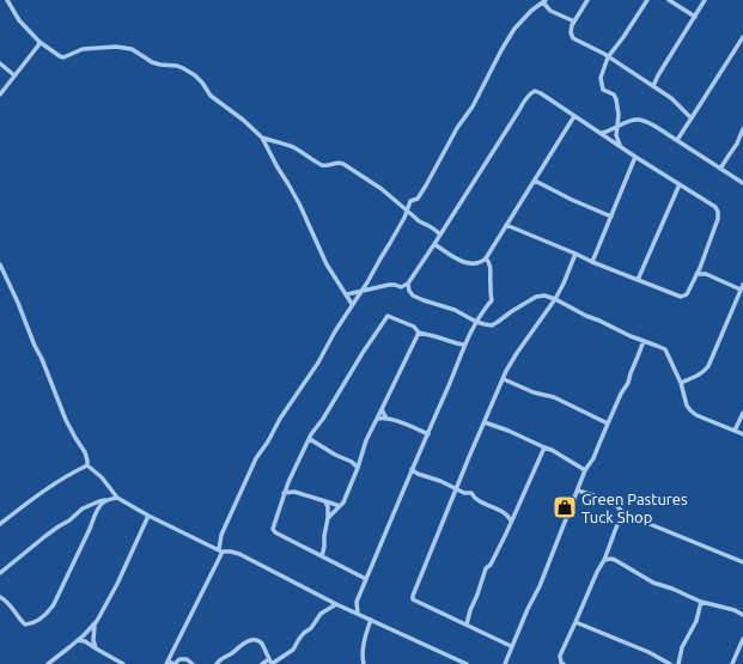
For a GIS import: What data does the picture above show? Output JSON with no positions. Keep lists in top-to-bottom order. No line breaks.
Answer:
{"places":{"shop":["Green Pastures Tuck Shop"]}}
